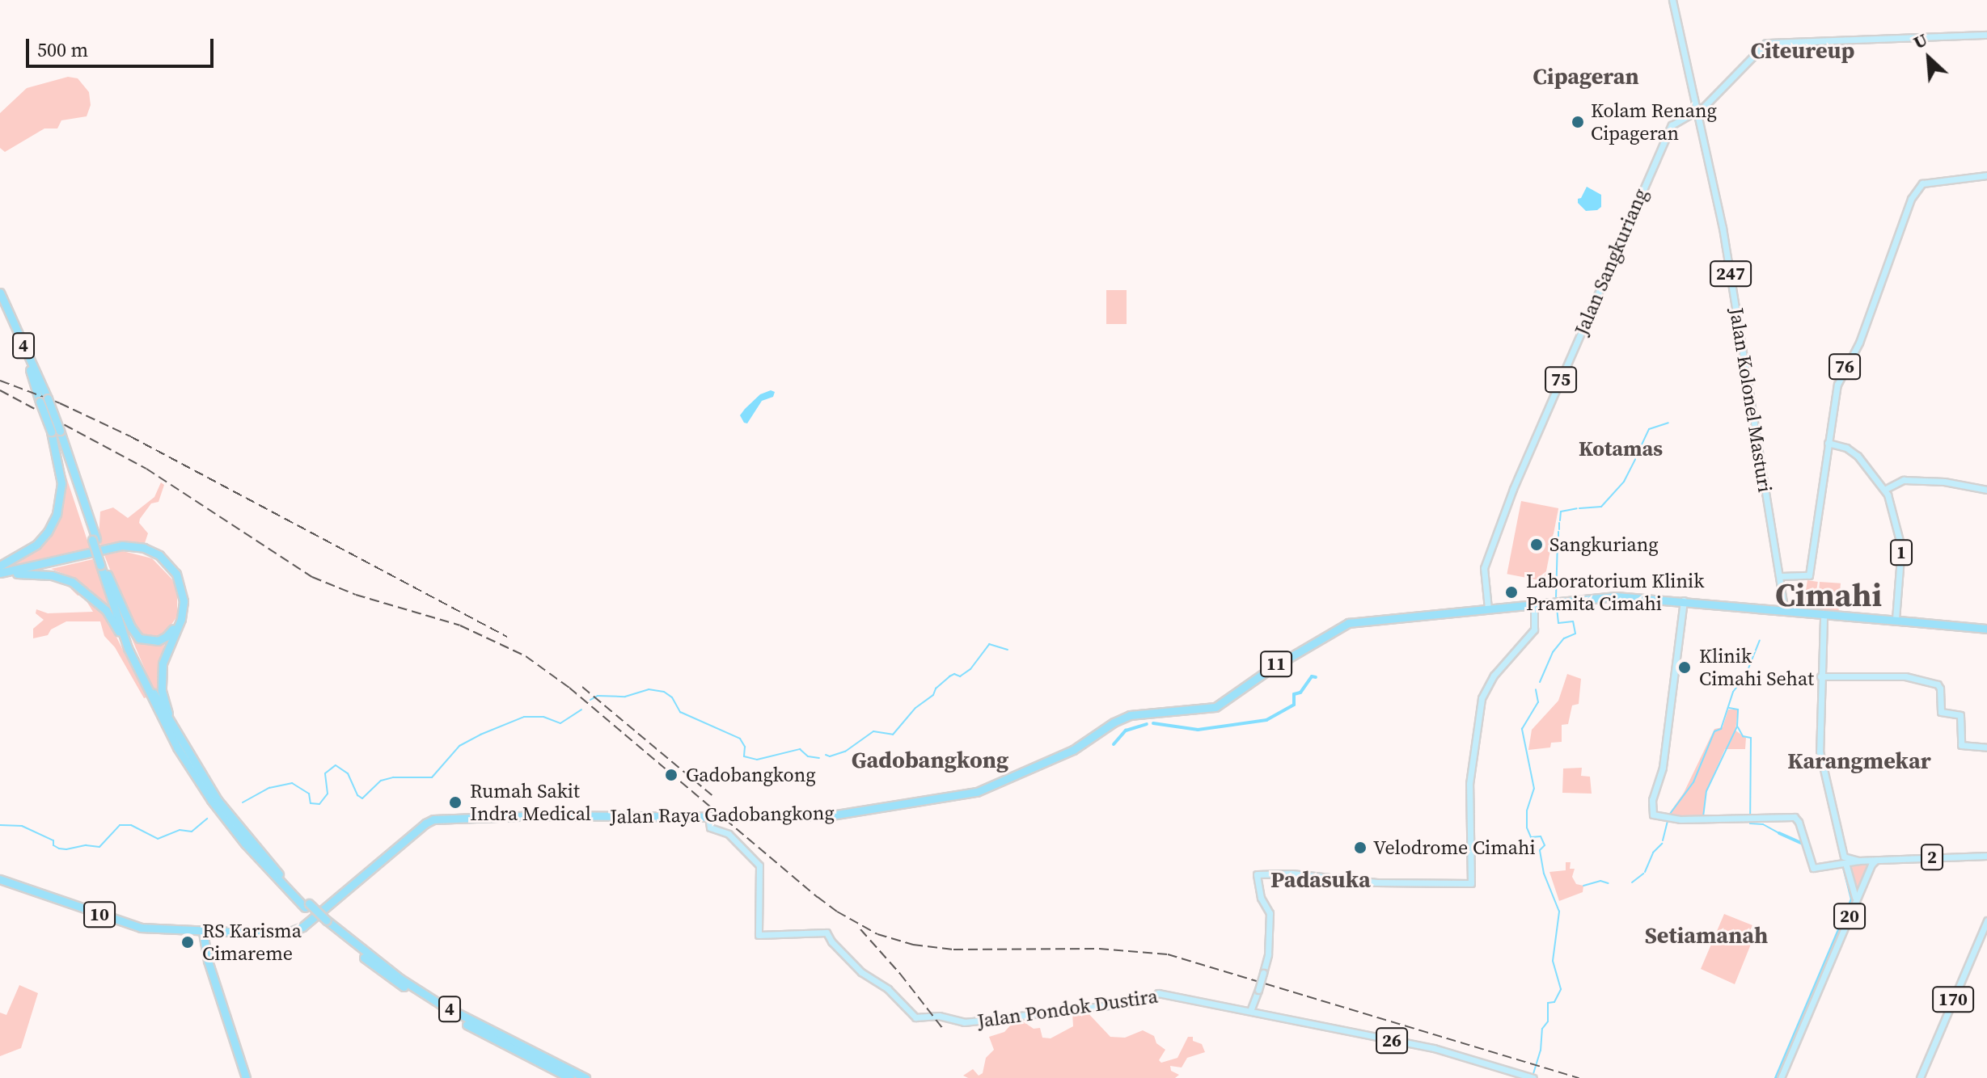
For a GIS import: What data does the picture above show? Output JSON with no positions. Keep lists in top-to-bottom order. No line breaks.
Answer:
{"streets":{"highway":["4","11","Jalan Raya Gadobangkong","10"],"main road":["Jalan Sangkuriang","247","76","75","Jalan Kolonel Masturi","1","2","20","170","Jalan Pondok Dustira","26"]},"crossings":[["Jalan Sangkuriang","Jalan Kolonel Masturi"],["Jalan Sangkuriang","11"],["Jalan Sangkuriang","Jalan Raya Gadobangkong"],["76","1"],["Jalan Kolonel Masturi","11"],["1","11"],["11","Jalan Raya Gadobangkong"],["Jalan Raya Gadobangkong","10"],["Jalan Raya Gadobangkong","Jalan Pondok Dustira"],["2","20"],["Jalan Pondok Dustira","26"]],"districts":["Citeureup","Cipageran","Kotamas","Cimahi","Gadobangkong","Karangmekar","Padasuka","Setiamanah"],"places":["Kolam Renang Cipageran","Sangkuriang","Laboratorium Klinik Pramita Cimahi","Klinik Cimahi Sehat","Gadobangkong","Rumah Sakit Indra Medical","Velodrome Cimahi","RS Karisma Cimareme"],"scale_bar":"500 m","north":"top left"}
